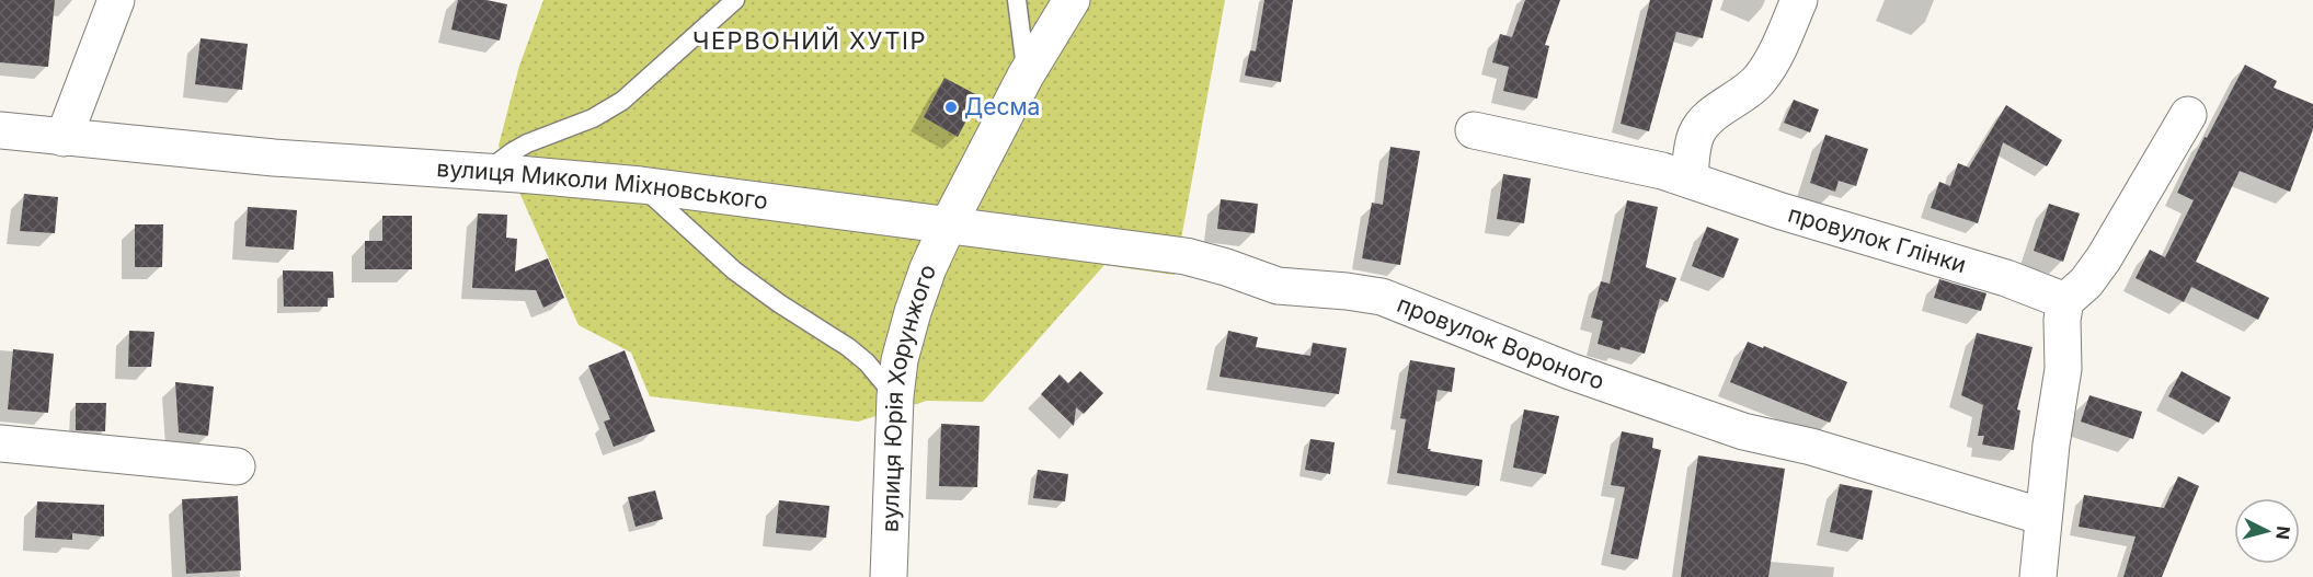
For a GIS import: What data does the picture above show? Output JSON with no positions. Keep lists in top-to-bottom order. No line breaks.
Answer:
{"streets":{"street":["вулиця Миколи Міхновського","провулок Глінки","провулок Вороного","вулиця Юрія Хорунжого"]},"crossings":[["вулиця Миколи Міхновського","провулок Вороного"],["вулиця Миколи Міхновського","вулиця Юрія Хорунжого"],["провулок Вороного","вулиця Юрія Хорунжого"]],"districts":["ЧЕРВОНИЙ ХУТІР"],"places":["Десма"],"north":"right"}
